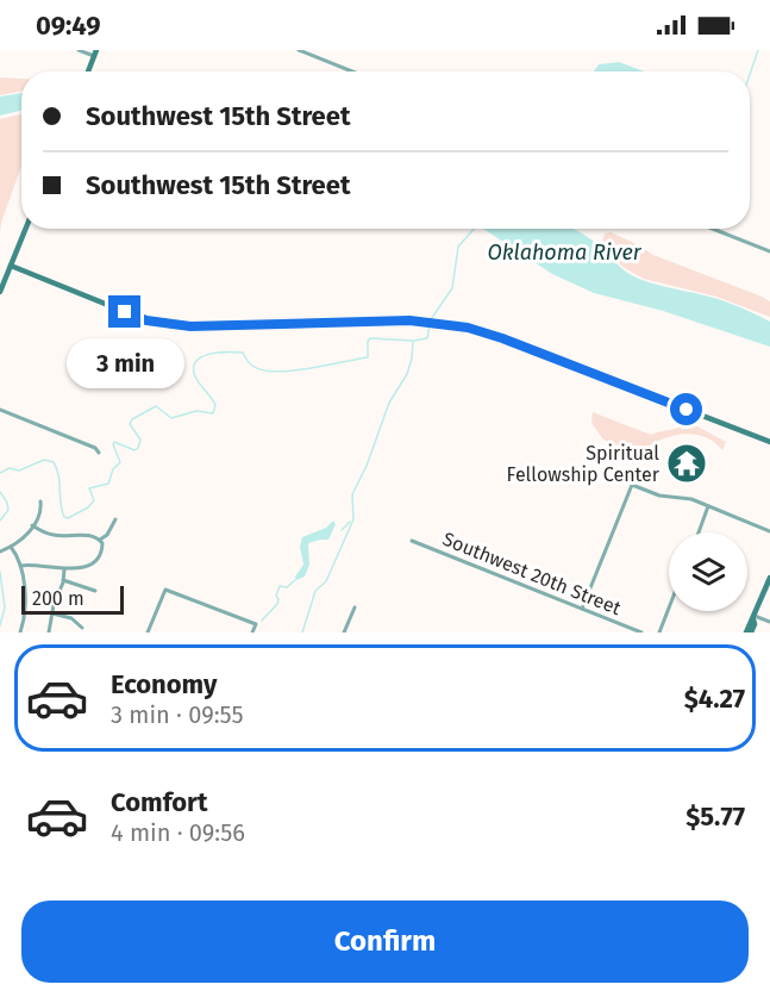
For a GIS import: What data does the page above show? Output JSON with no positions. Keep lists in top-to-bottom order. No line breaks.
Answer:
{"streets":{"street":["Southwest 20th Street"]},"water":["Oklahoma River"],"places":{"temple":["Spiritual Fellowship Center"]},"scale_bar":"200 m","page":{"status":"09:49","banner":["Southwest 15th Street","Southwest 15th Street"],"bubble":"3 min","scale":"200 m","list":[{"name":"Economy","note":"3 min · 09:55","value":"$4.27"},{"name":"Comfort","note":"4 min · 09:56","value":"$5.77"}],"buttons":"Confirm"}}
